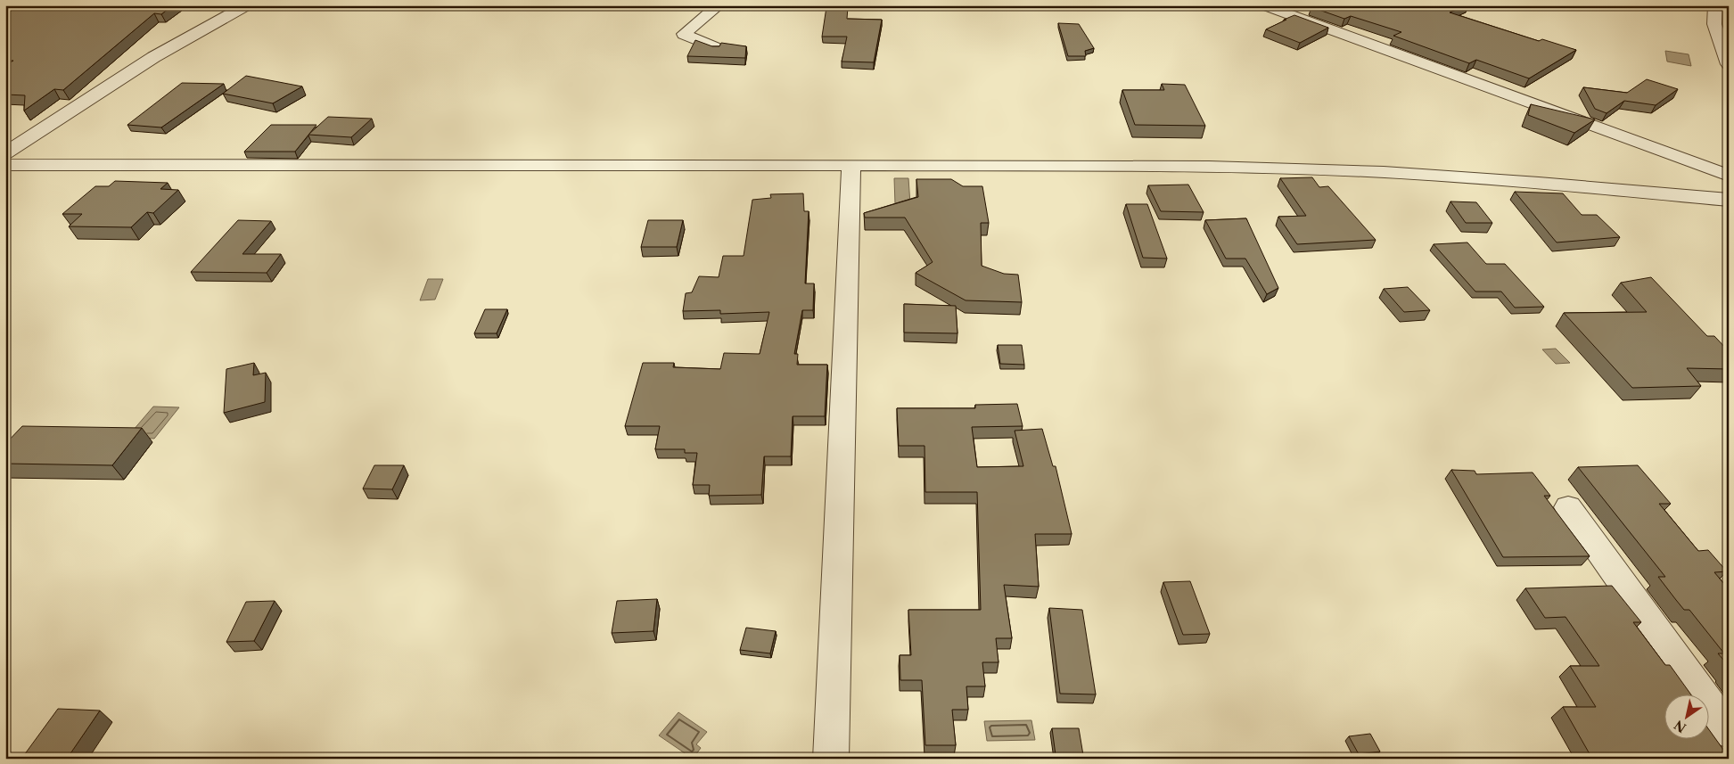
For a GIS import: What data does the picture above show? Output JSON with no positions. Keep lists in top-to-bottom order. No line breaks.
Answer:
{"north":"bottom left"}
